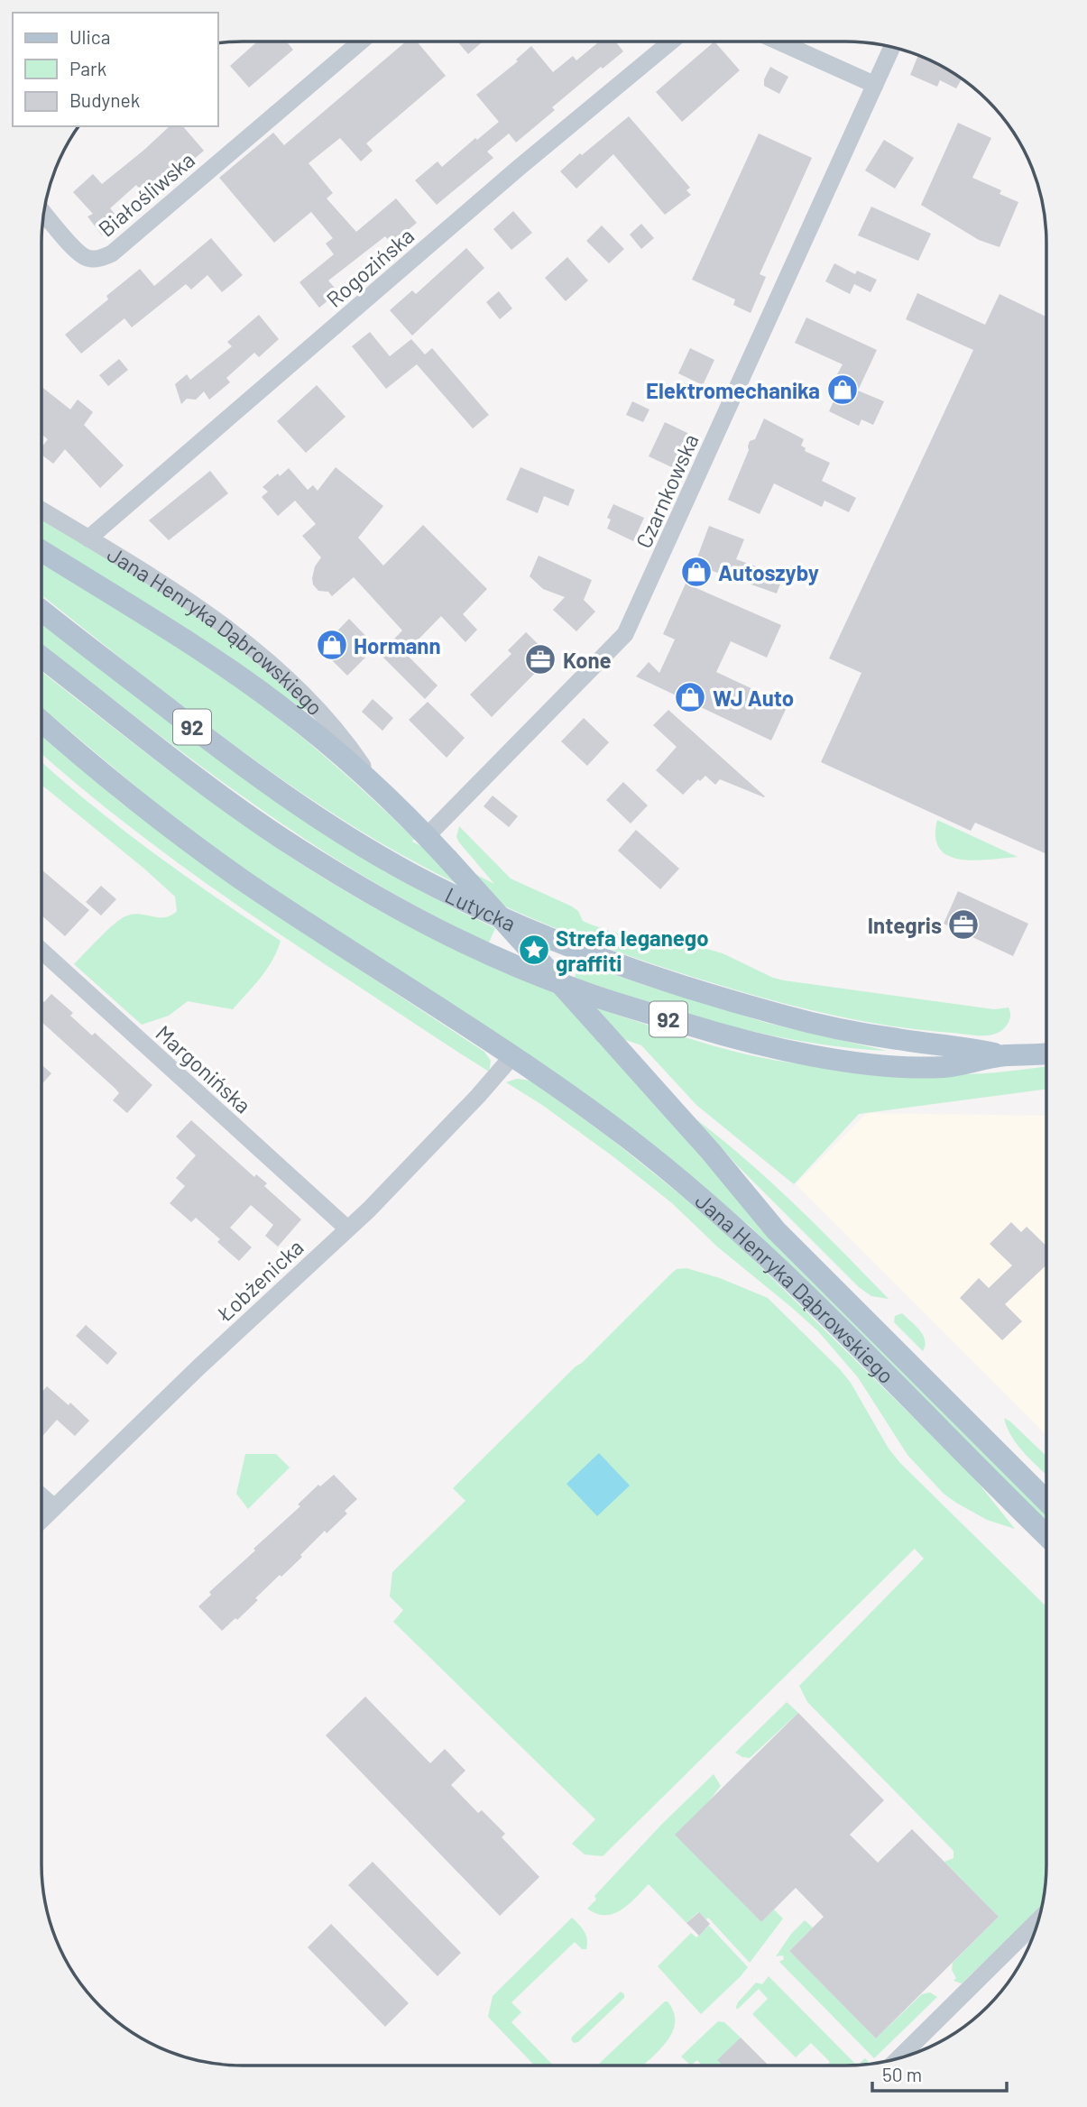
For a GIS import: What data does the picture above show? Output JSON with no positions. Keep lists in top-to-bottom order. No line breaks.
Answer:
{"streets":{"main road":["Jana Henryka Dąbrowskiego","92","Lutycka"],"street":["Białośliwska","Rogozińska","Czarnkowska","Margonińska","Łobżenicka"]},"crossings":[["Rogozińska","Jana Henryka Dąbrowskiego"],["Czarnkowska","Jana Henryka Dąbrowskiego"],["Jana Henryka Dąbrowskiego","Łobżenicka"],["Margonińska","Łobżenicka"]],"places":{"shop":["Elektromechanika","Autoszyby","Hormann","WJ Auto"],"office":["Kone","Integris"],"place":["Strefa leganego graffiti"]},"legend":["Ulica","Park","Budynek"],"scale_bar":"50 m"}
